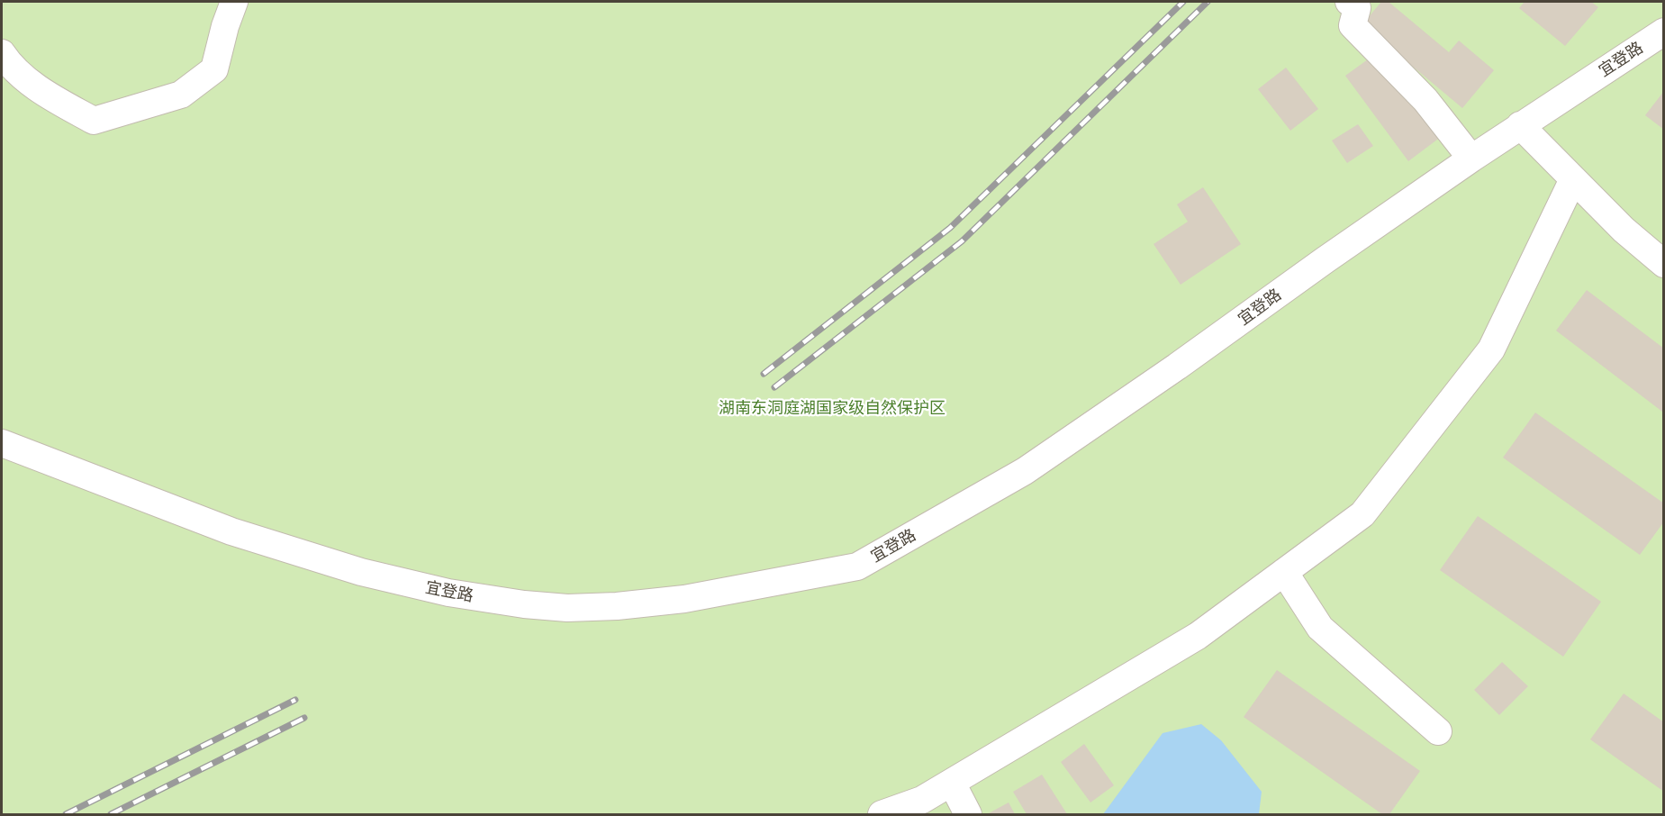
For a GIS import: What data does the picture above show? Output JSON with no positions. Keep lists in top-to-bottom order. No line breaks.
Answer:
{"streets":{"street":["宜登路"]},"parks":["湖南东洞庭湖国家级自然保护区"]}
